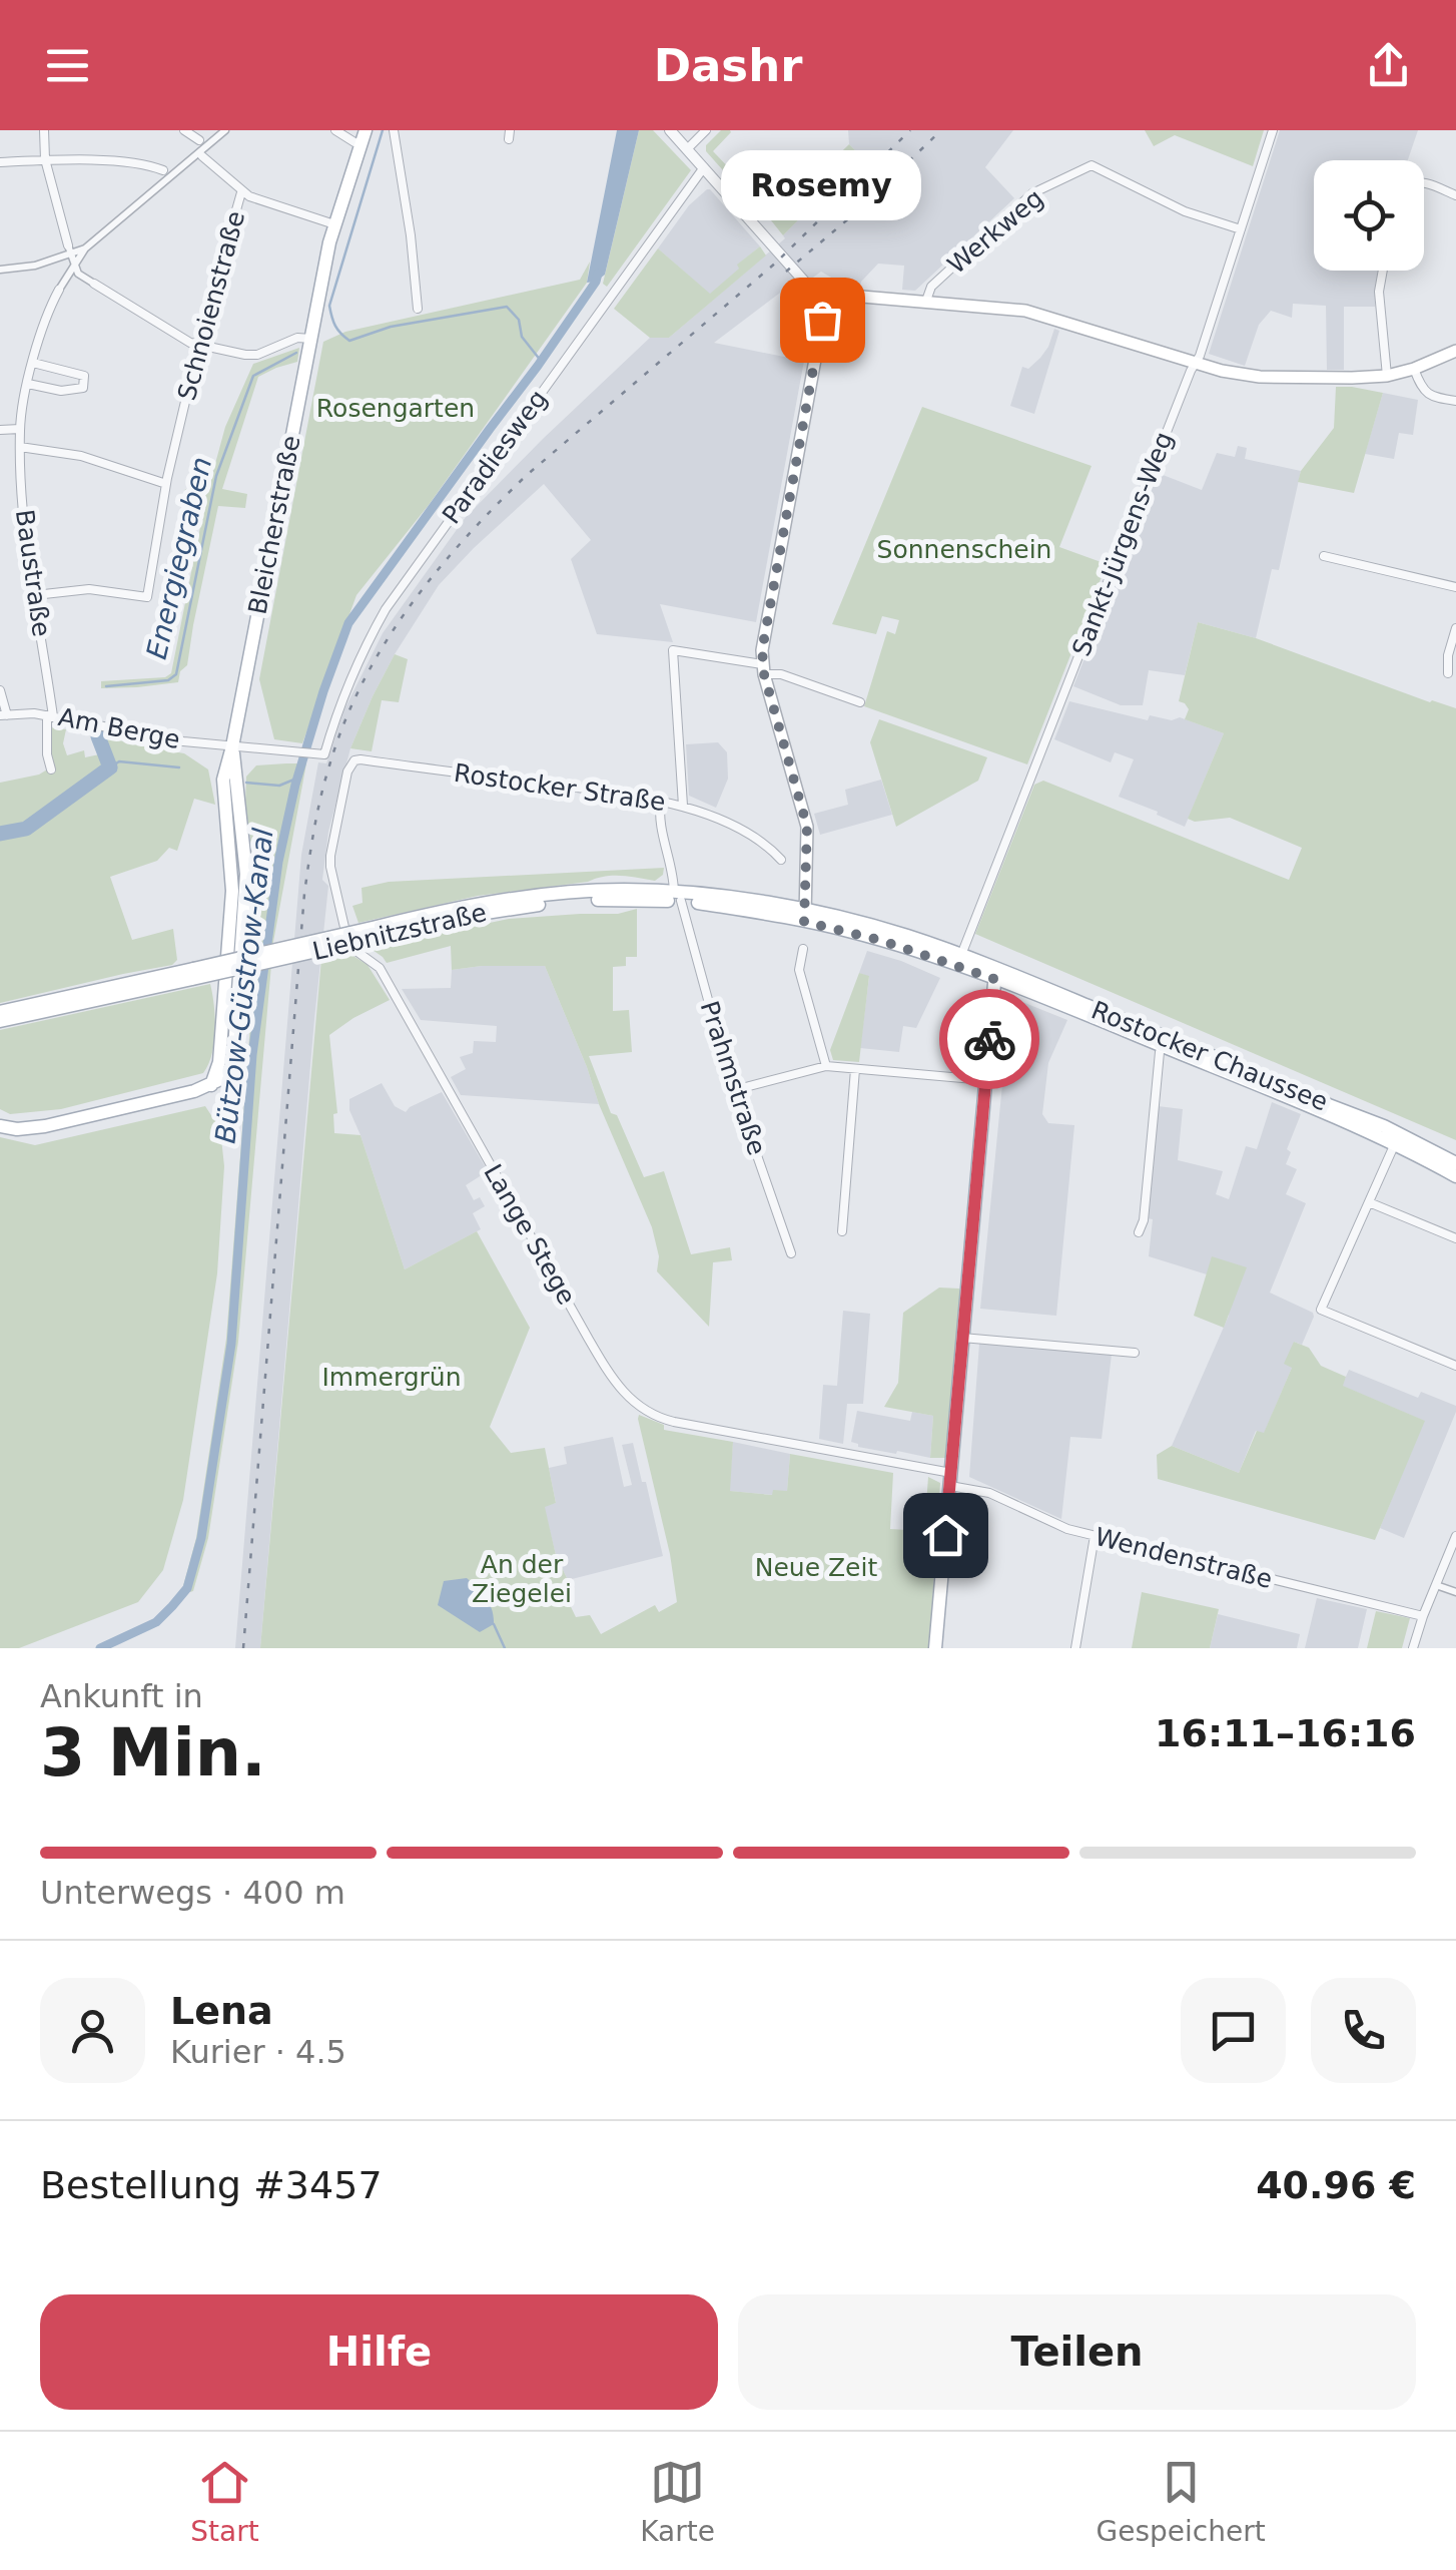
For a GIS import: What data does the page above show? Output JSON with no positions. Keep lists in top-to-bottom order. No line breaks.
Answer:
{"streets":{"main road":["Bleicherstraße","Liebnitzstraße","Rostocker Chaussee"],"street":["Werkweg","Schnoienstraße","Paradiesweg","Sankt-Jürgens-Weg","Baustraße","Am Berge","Rostocker Straße","Prahmstraße","Lange Stege","Wendenstraße"]},"crossings":[["Werkweg","Sankt-Jürgens-Weg"],["Schnoienstraße","Baustraße"],["Paradiesweg","Am Berge"],["Bleicherstraße","Am Berge"],["Sankt-Jürgens-Weg","Rostocker Chaussee"],["Baustraße","Am Berge"],["Rostocker Straße","Prahmstraße"],["Rostocker Straße","Lange Stege"],["Liebnitzstraße","Prahmstraße"],["Lange Stege","Wendenstraße"]],"water":["Energiegraben","Bützow-Güstrow-Kanal"],"parks":["Rosengarten","Sonnenschein","Immergrün","An der Ziegelei","Neue Zeit"],"places":["Rosemy"],"page":{"header":"Dashr","bubble":"Rosemy","heading":["3 Min.","Ankunft in","16:11–16:16"],"panel":["Lena","Kurier · 4.5","Bestellung #3457","40.96 €"],"bar":"Unterwegs · 400 m","buttons":["Hilfe","Teilen"],"tabs":["Start","Karte","Gespeichert"]}}
